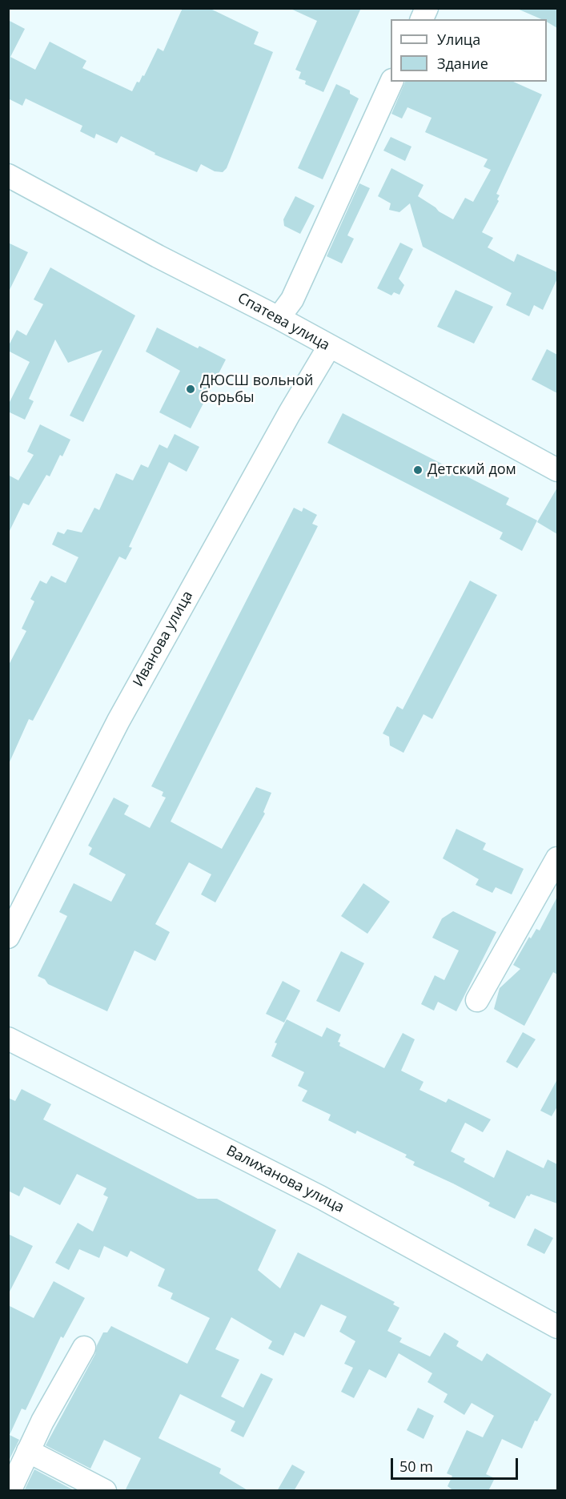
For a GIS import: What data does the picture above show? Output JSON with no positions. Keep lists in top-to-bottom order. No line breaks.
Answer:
{"streets":{"street":["Спатева улица","Иванова улица","Валиханова улица"]},"crossings":[["Спатева улица","Иванова улица"]],"places":["ДЮСШ вольной борьбы","Детский дом"],"legend":["Улица","Здание"],"scale_bar":"50 m"}
